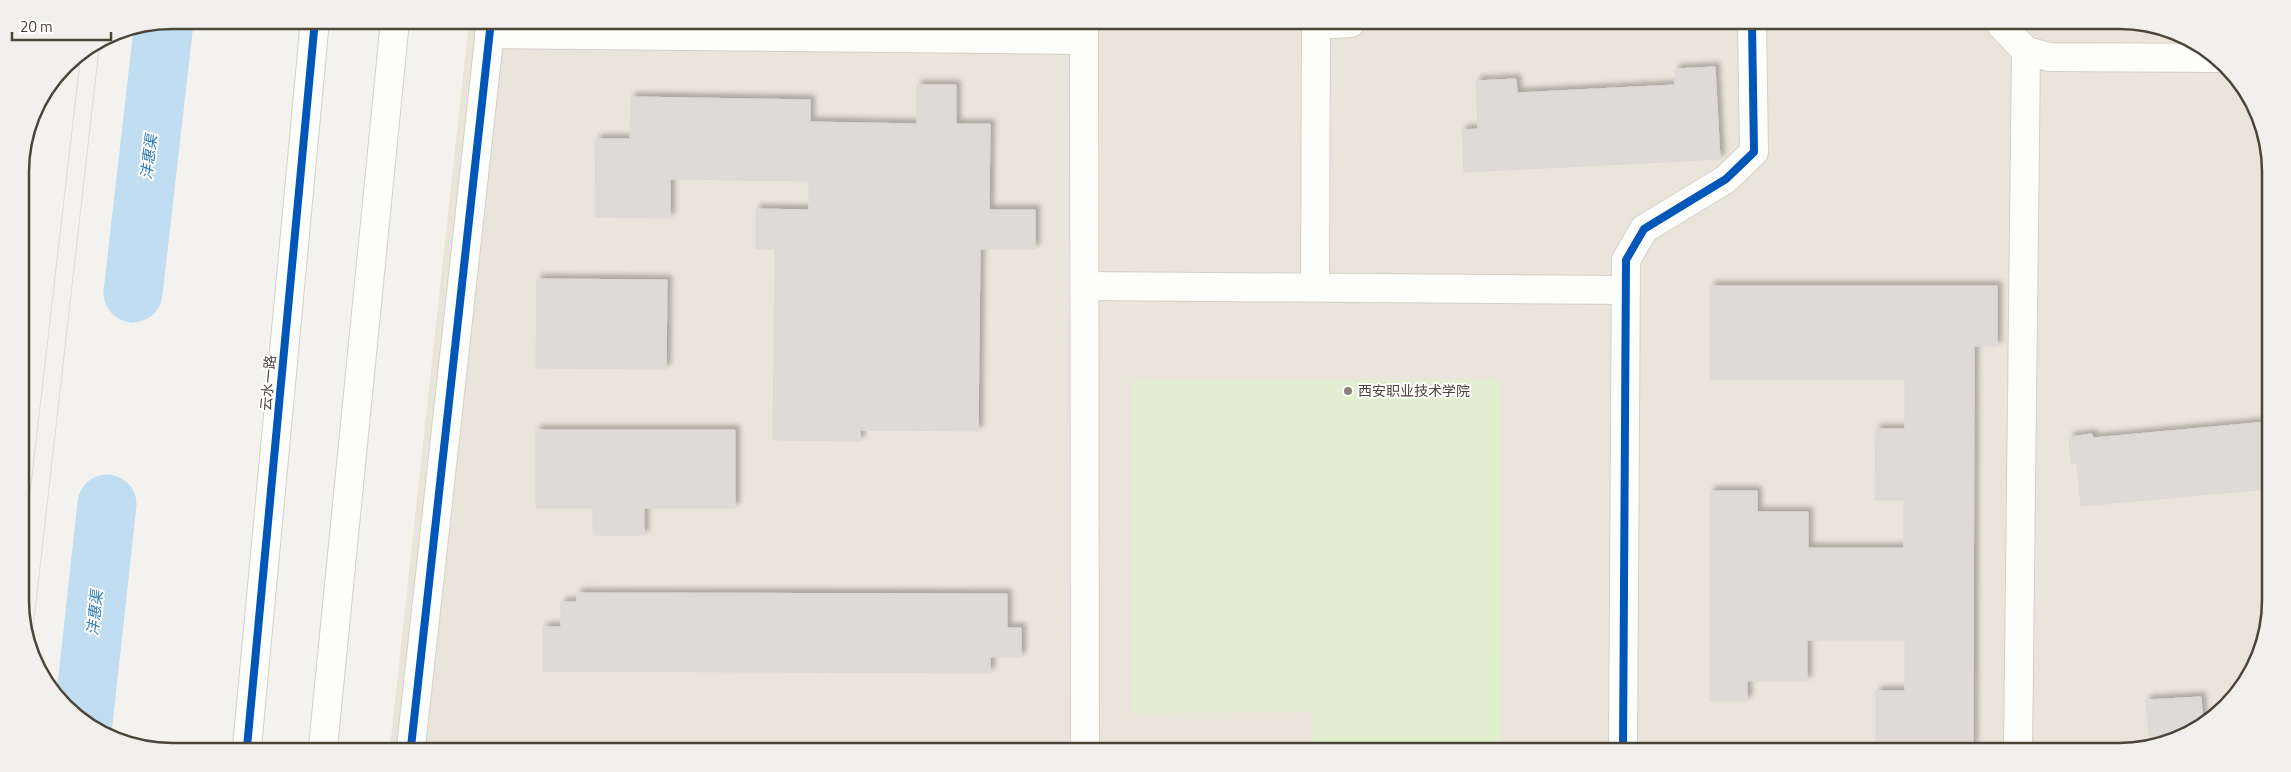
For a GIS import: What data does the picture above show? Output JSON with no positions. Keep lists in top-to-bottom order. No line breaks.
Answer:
{"streets":{"street":["云水一路"]},"water":["沣惠渠"],"places":["西安职业技术学院"],"scale_bar":"20 m"}
